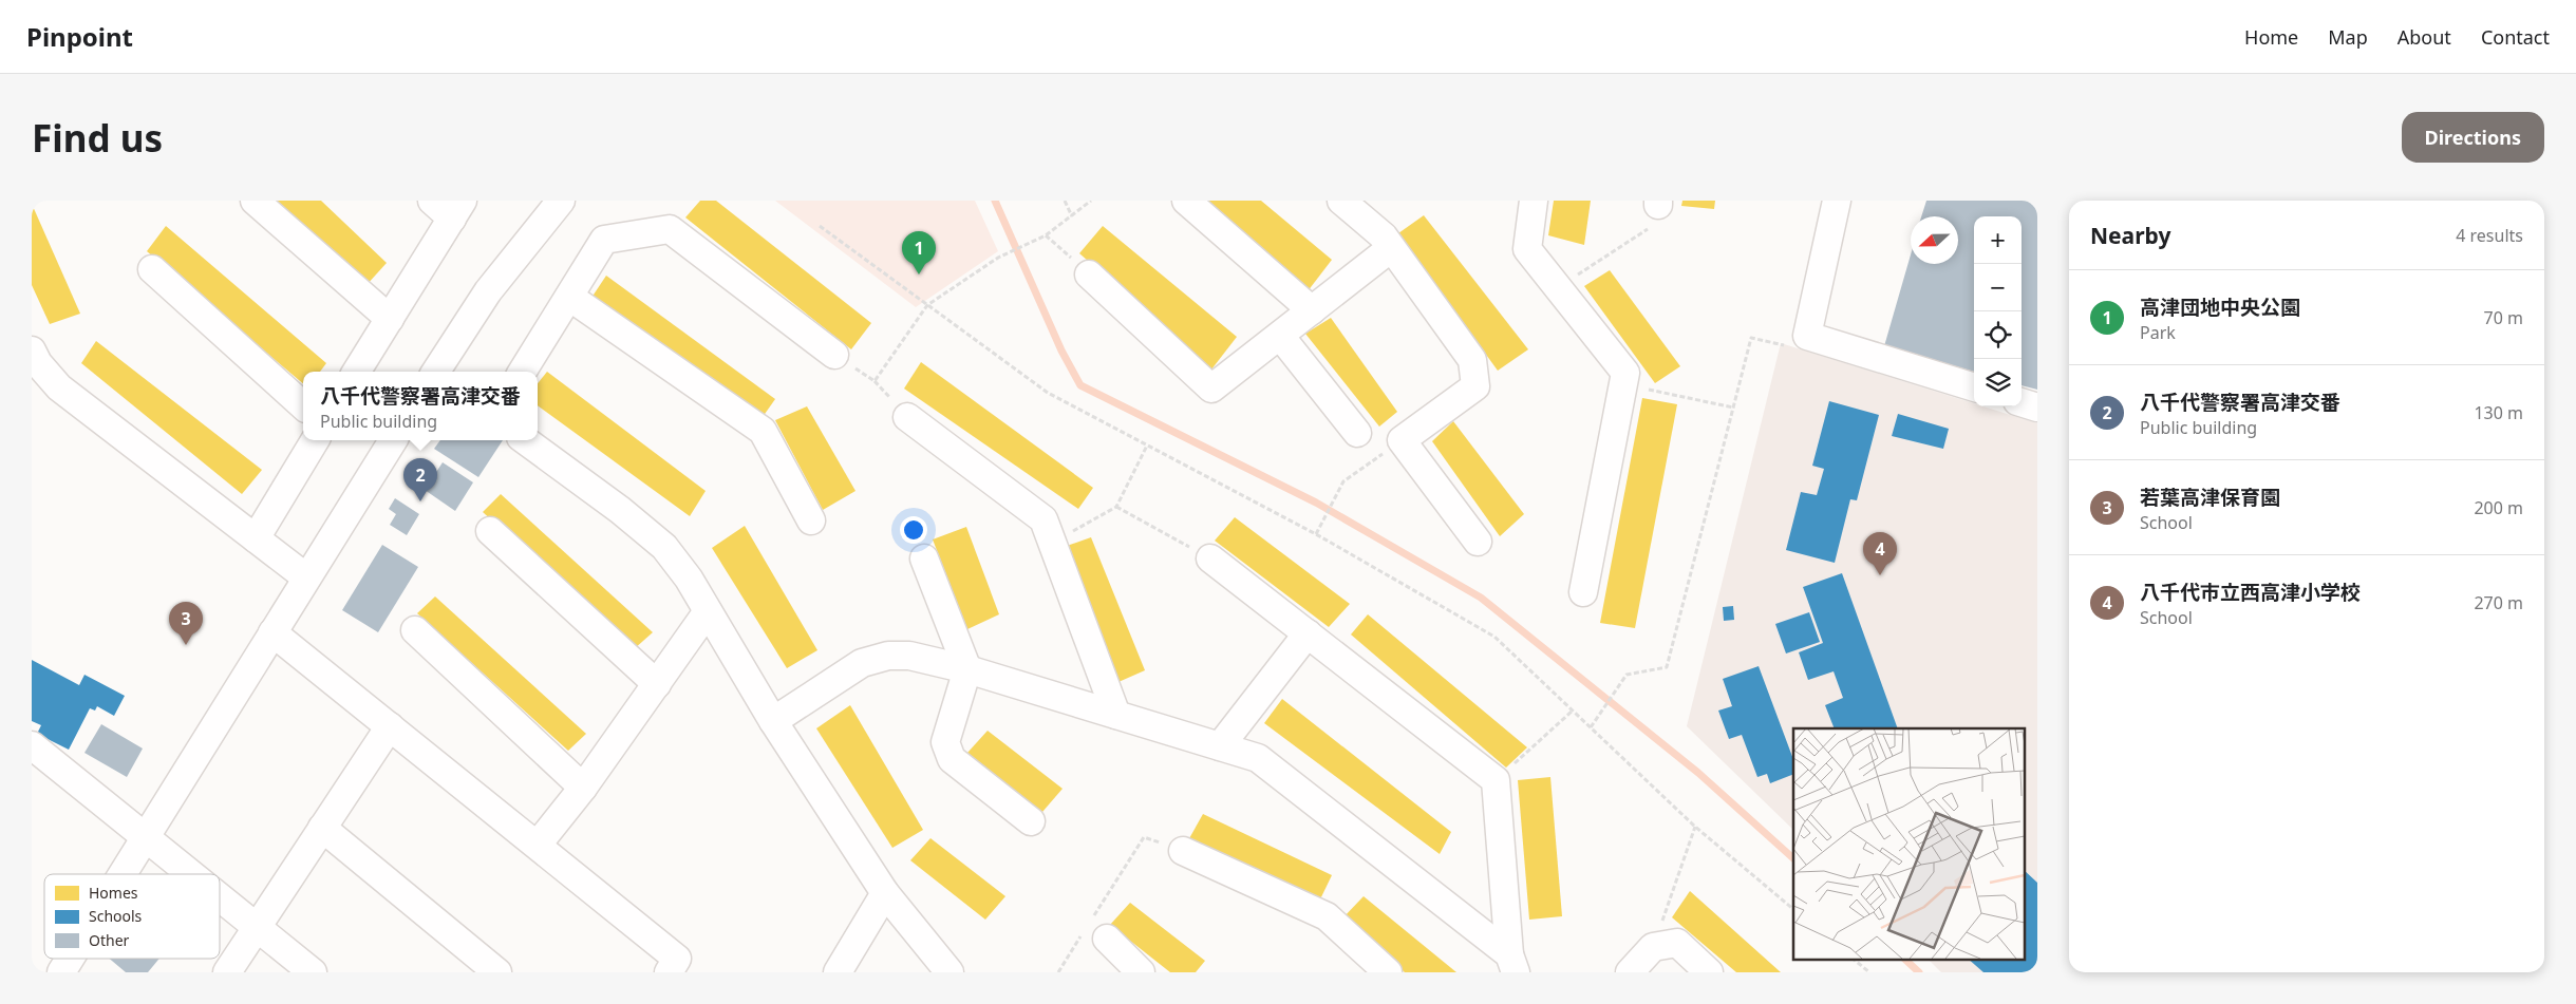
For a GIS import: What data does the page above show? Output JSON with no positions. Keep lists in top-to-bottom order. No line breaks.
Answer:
{"legend":["Homes","Schools","Other"],"north":"left","page":{"header":"Pinpoint","nav":["Home","Map","About","Contact"],"buttons":"Directions","title":"Find us","heading":["Nearby","4 results"],"map_buttons":["+","−"],"pins":["1","2","4","3"],"list":[{"mark":"1","name":"高津団地中央公園","note":"Park","value":"70 m"},{"mark":"2","name":"八千代警察署高津交番","note":"Public building","value":"130 m"},{"mark":"3","name":"若葉高津保育園","note":"School","value":"200 m"},{"mark":"4","name":"八千代市立西高津小学校","note":"School","value":"270 m"}],"popup":["八千代警察署高津交番","Public building"]}}
